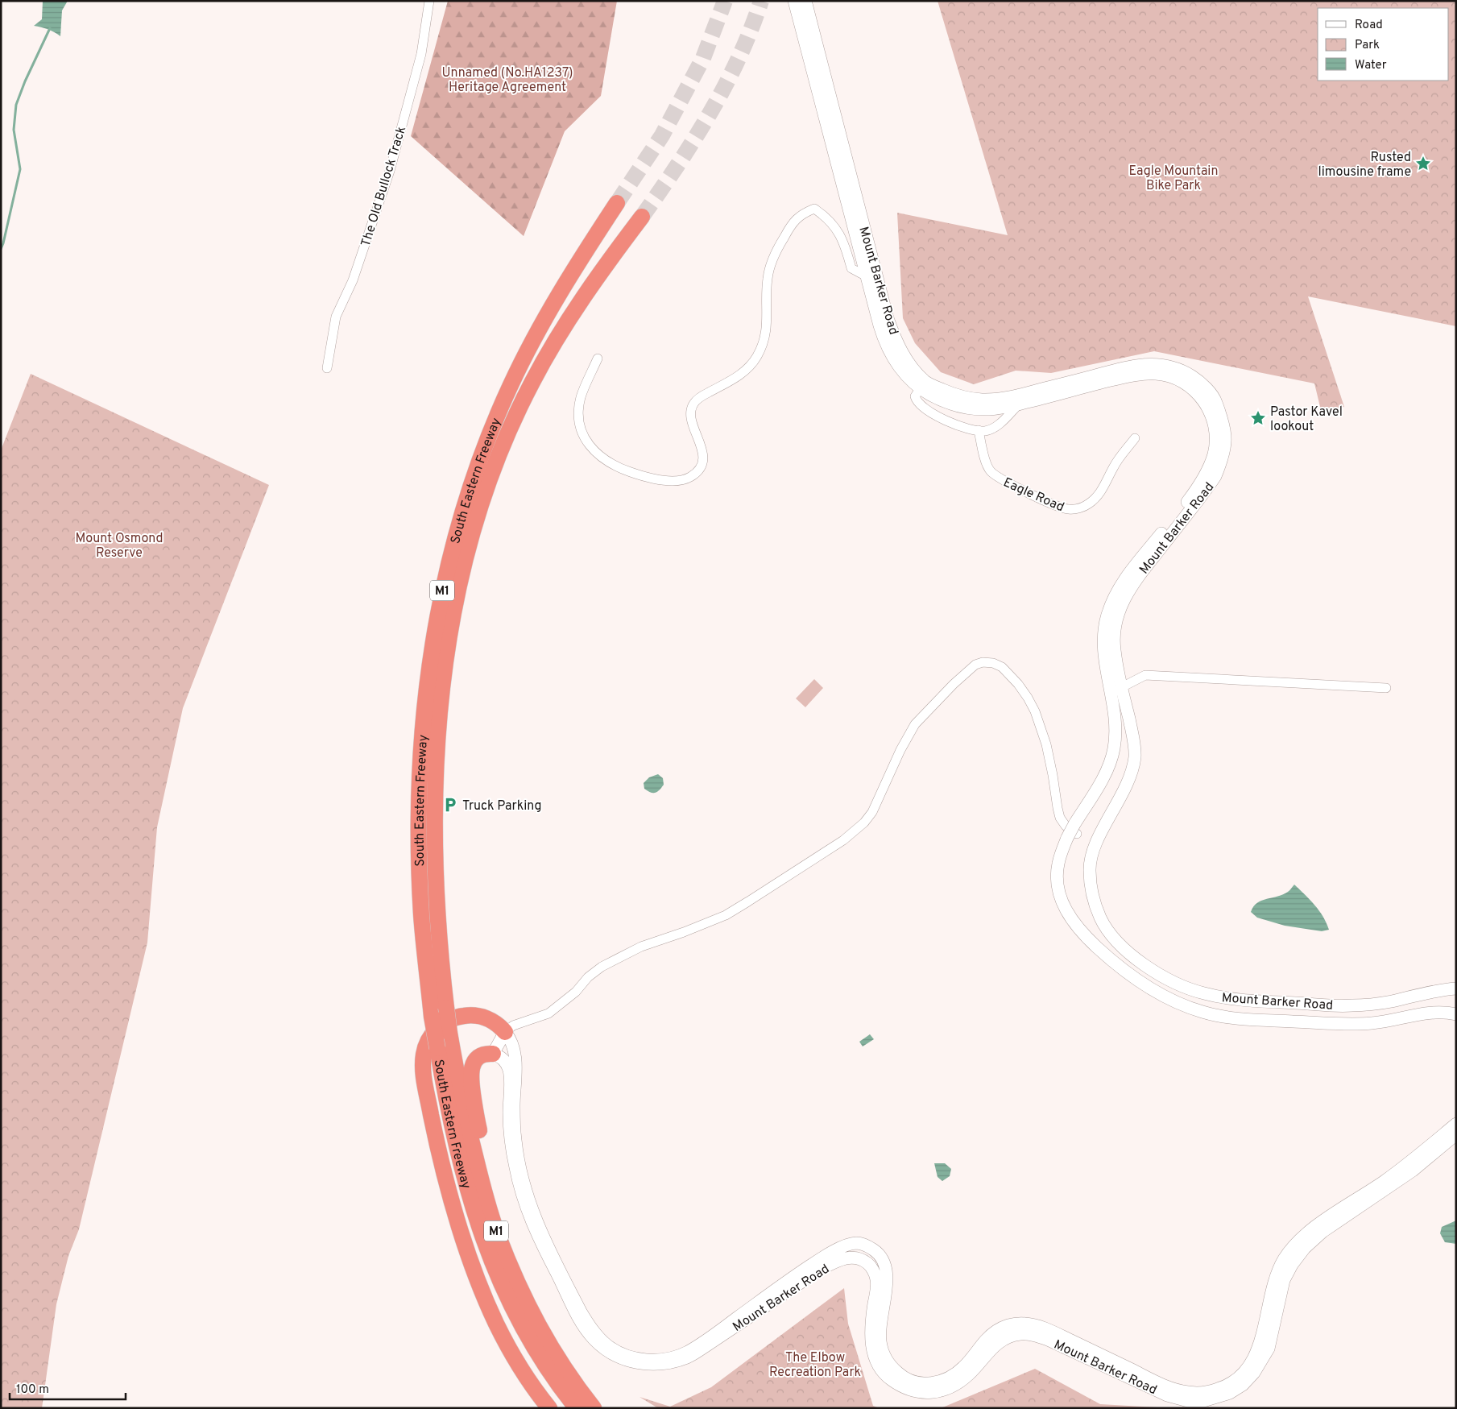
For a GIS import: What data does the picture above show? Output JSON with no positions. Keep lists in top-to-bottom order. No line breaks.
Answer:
{"streets":{"highway":["South Eastern Freeway","M1"],"main road":["Mount Barker Road"],"street":["The Old Bullock Track","Eagle Road"]},"parks":["Unnamed (No.HA1237) Heritage Agreement","Eagle Mountain Bike Park","Mount Osmond Reserve","The Elbow Recreation Park"],"places":{"place":["Rusted limousine frame","Pastor Kavel lookout"],"parking":["Truck Parking"]},"legend":["Road","Park","Water"],"scale_bar":"100 m"}
